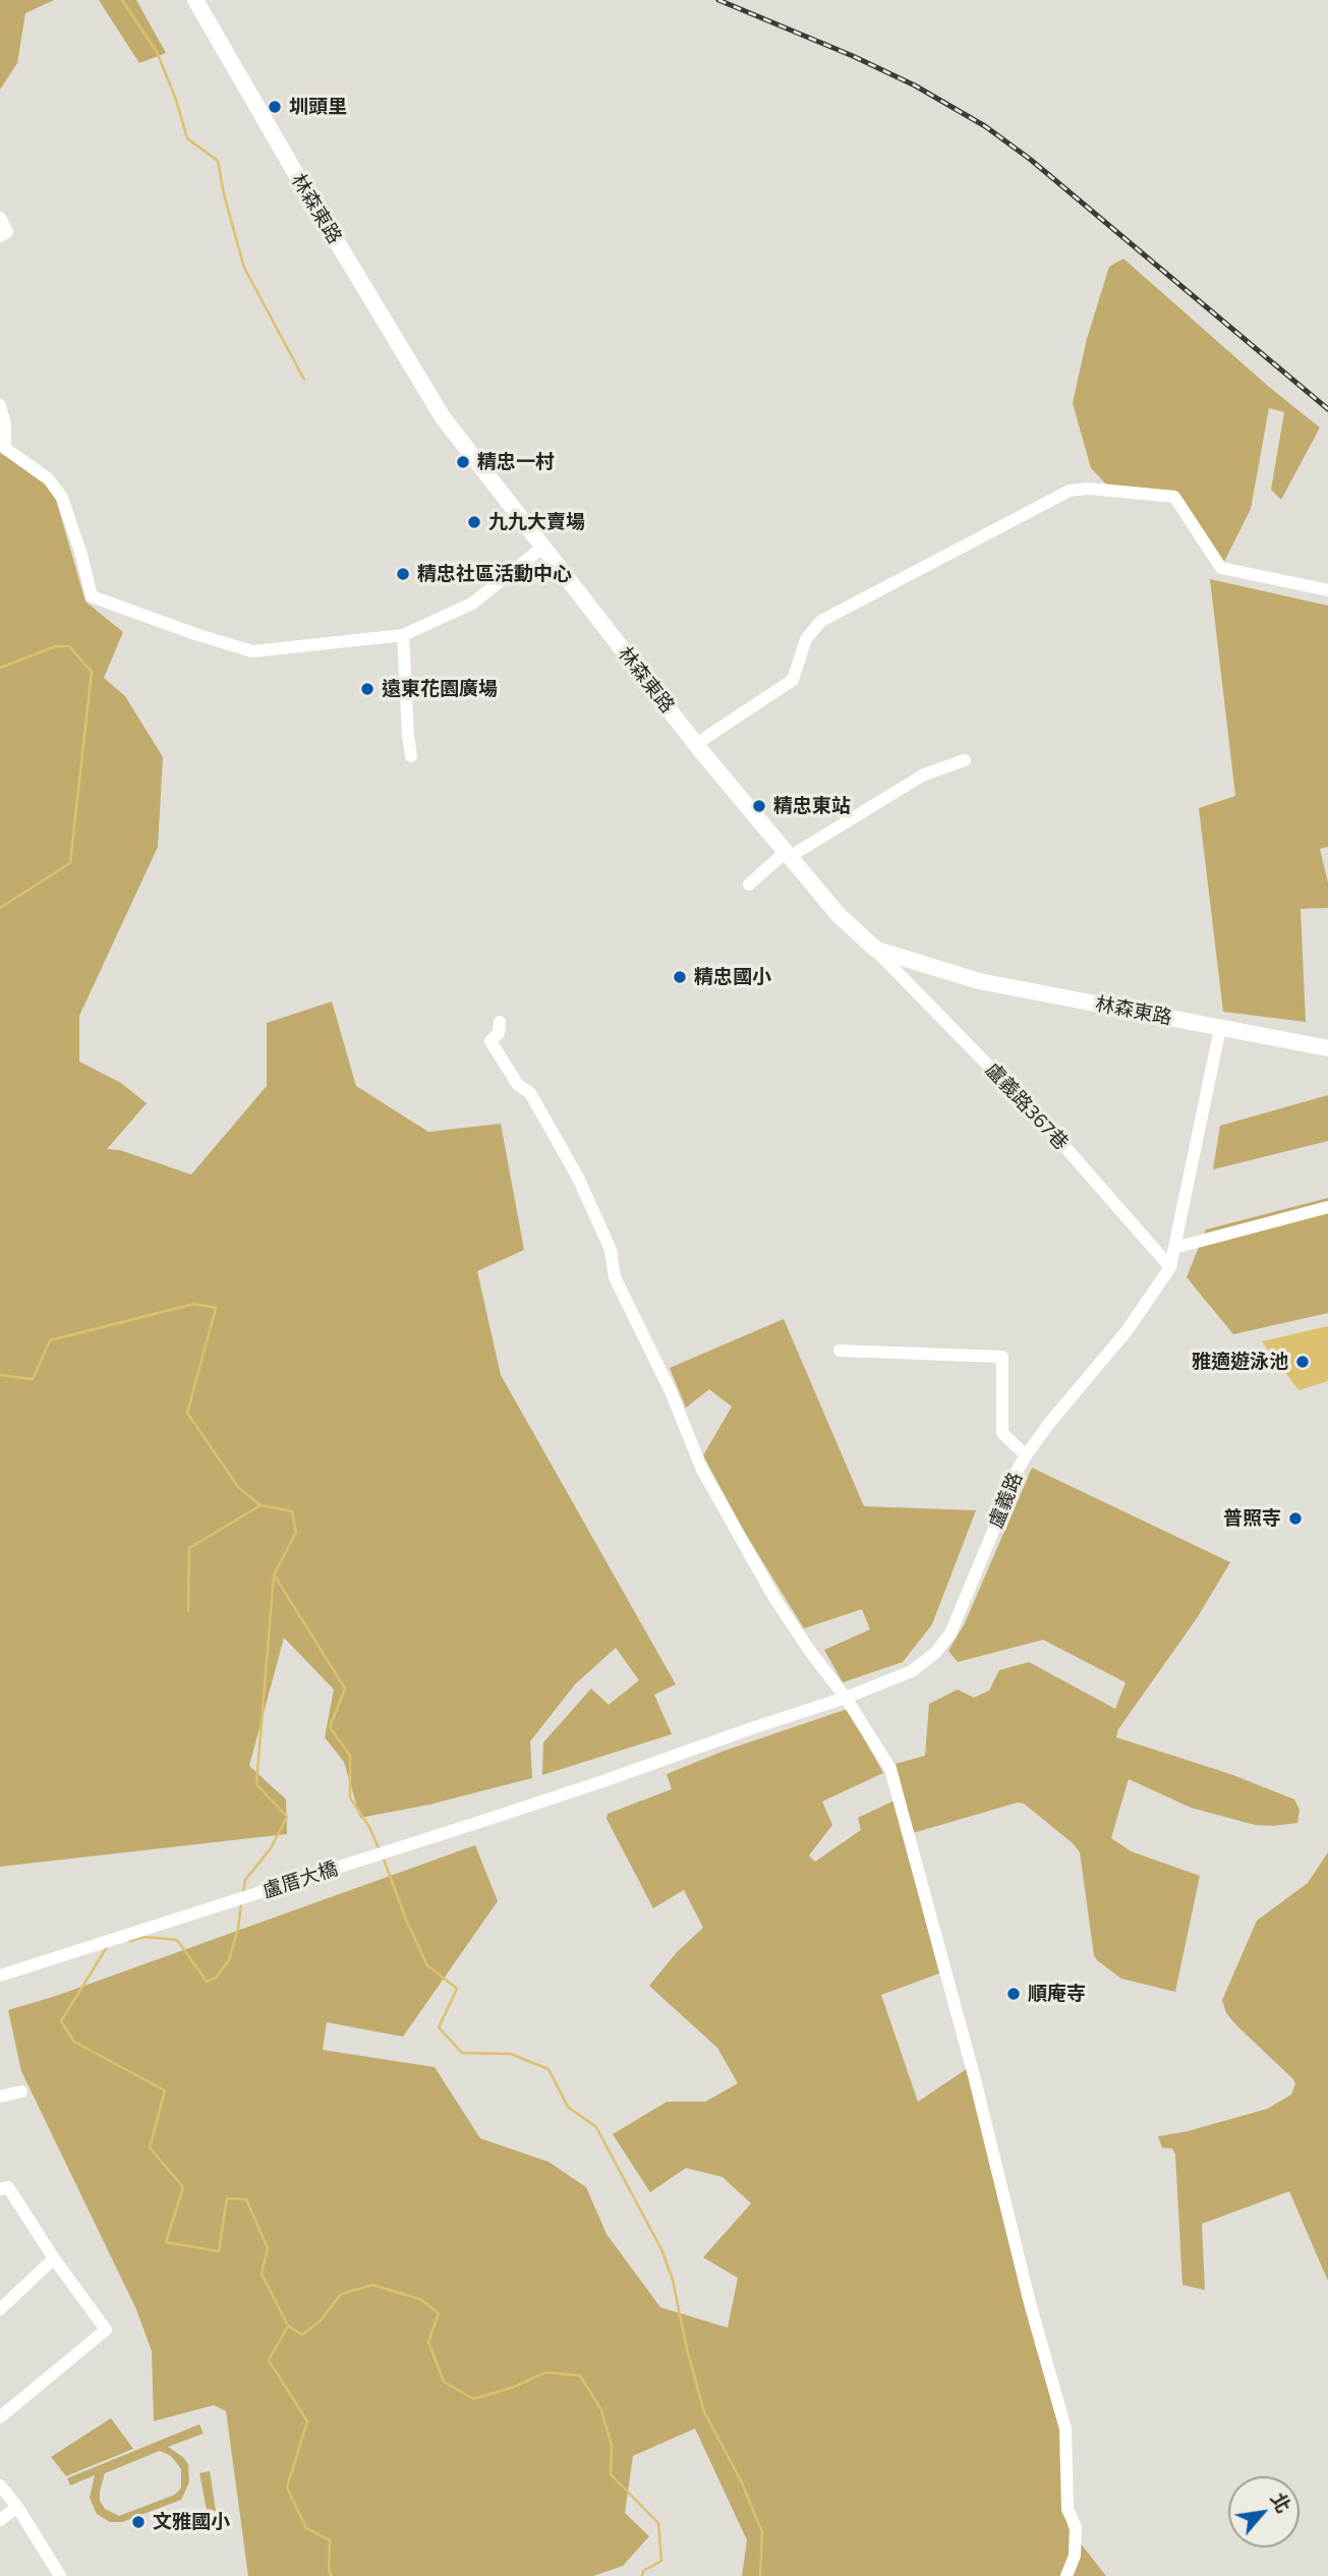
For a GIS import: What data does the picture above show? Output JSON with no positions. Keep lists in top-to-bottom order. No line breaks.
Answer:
{"streets":{"main road":["林森東路"],"street":["盧義路367巷","盧義路","盧厝大橋"]},"crossings":[["林森東路","盧義路367巷"],["林森東路","盧義路"],["盧義路367巷","盧義路"],["盧義路","盧厝大橋"]],"places":["圳頭里","精忠一村","九九大賣場","精忠社區活動中心","遠東花園廣場","精忠東站","精忠國小","雅適遊泳池","普照寺","順庵寺","文雅國小"],"north":"top right"}
